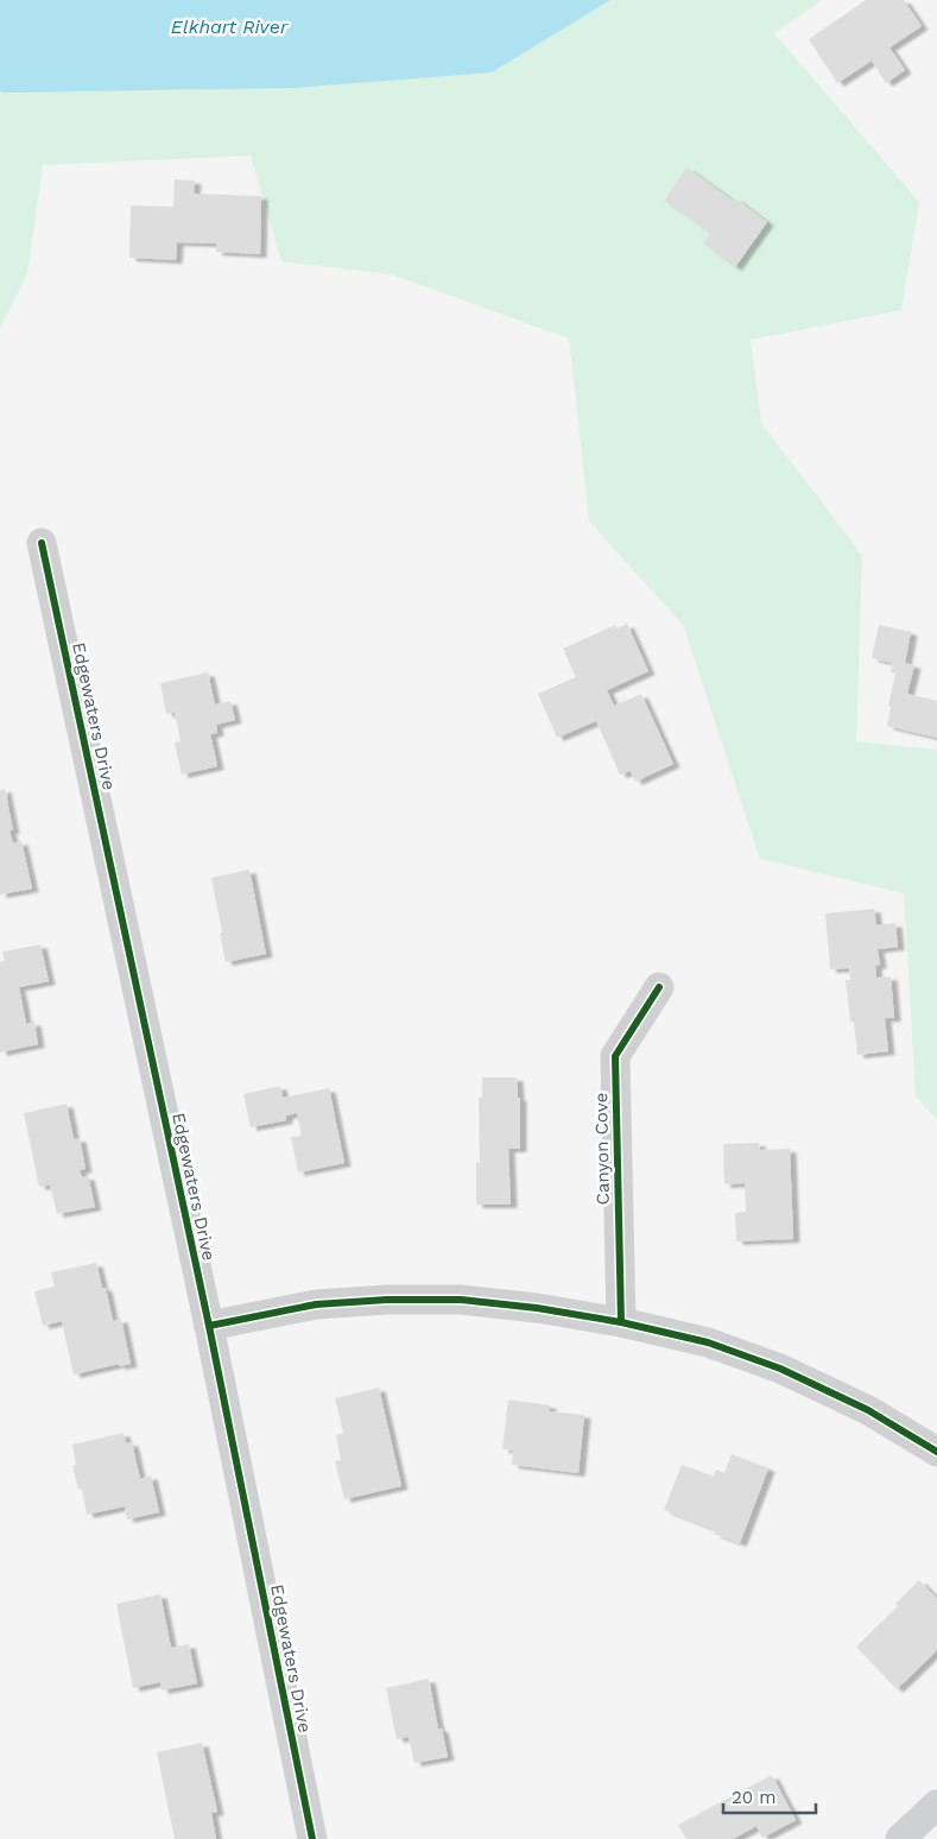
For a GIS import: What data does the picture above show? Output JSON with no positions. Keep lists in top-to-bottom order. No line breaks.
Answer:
{"streets":{"street":["Edgewaters Drive","Canyon Cove"]},"water":["Elkhart River"],"scale_bar":"20 m"}
